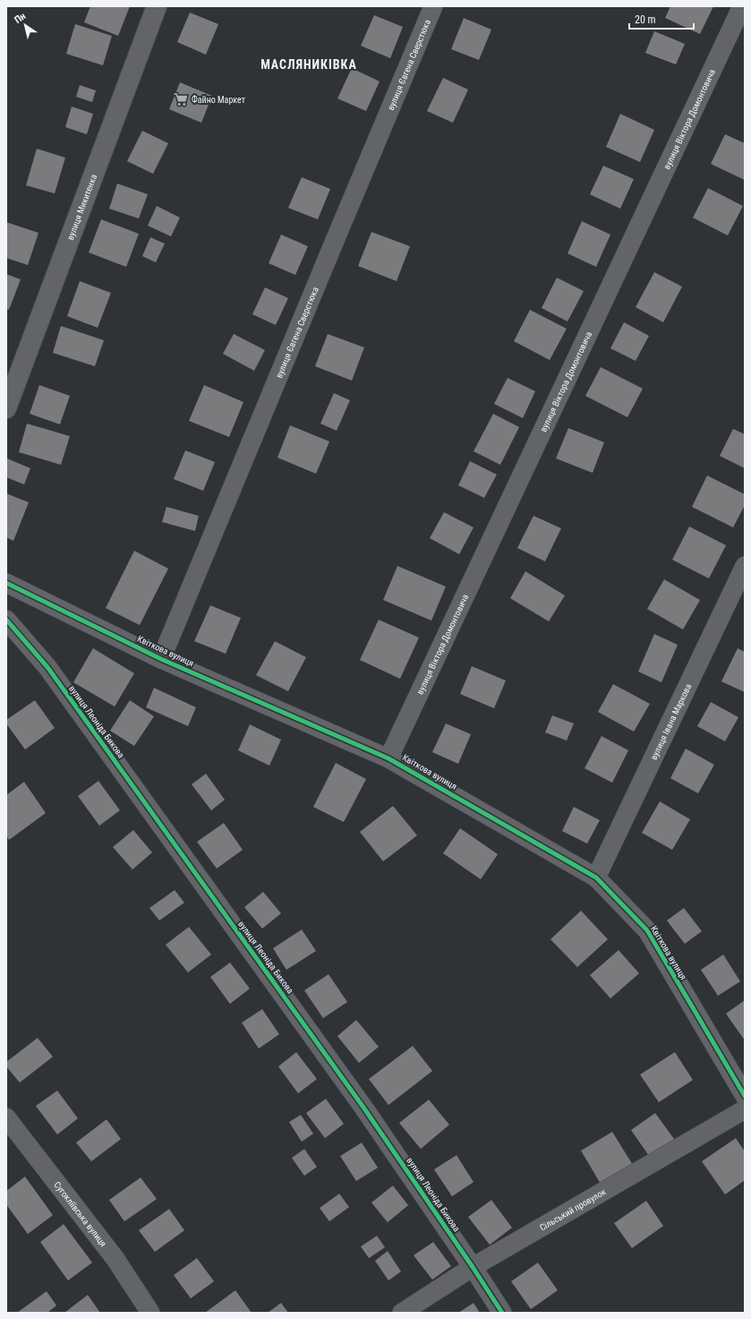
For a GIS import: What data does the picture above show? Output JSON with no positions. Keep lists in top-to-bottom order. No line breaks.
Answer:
{"streets":{"street":["вулиця Євгена Сверстюка","вулиця Віктора Домонтовича","вулиця Микитенка","Квіткова вулиця","вулиця Леоніда Бикова","вулиця Івана Маркова","Сільський провулок","Сугокліївська вулиця"]},"crossings":[["вулиця Євгена Сверстюка","Квіткова вулиця"],["вулиця Віктора Домонтовича","Квіткова вулиця"],["Квіткова вулиця","вулиця Івана Маркова"],["вулиця Леоніда Бикова","Сільський провулок"]],"districts":["МАСЛЯНИКІВКА"],"places":{"supermarket":["Файно Маркет"]},"scale_bar":"20 m","north":"top left"}
